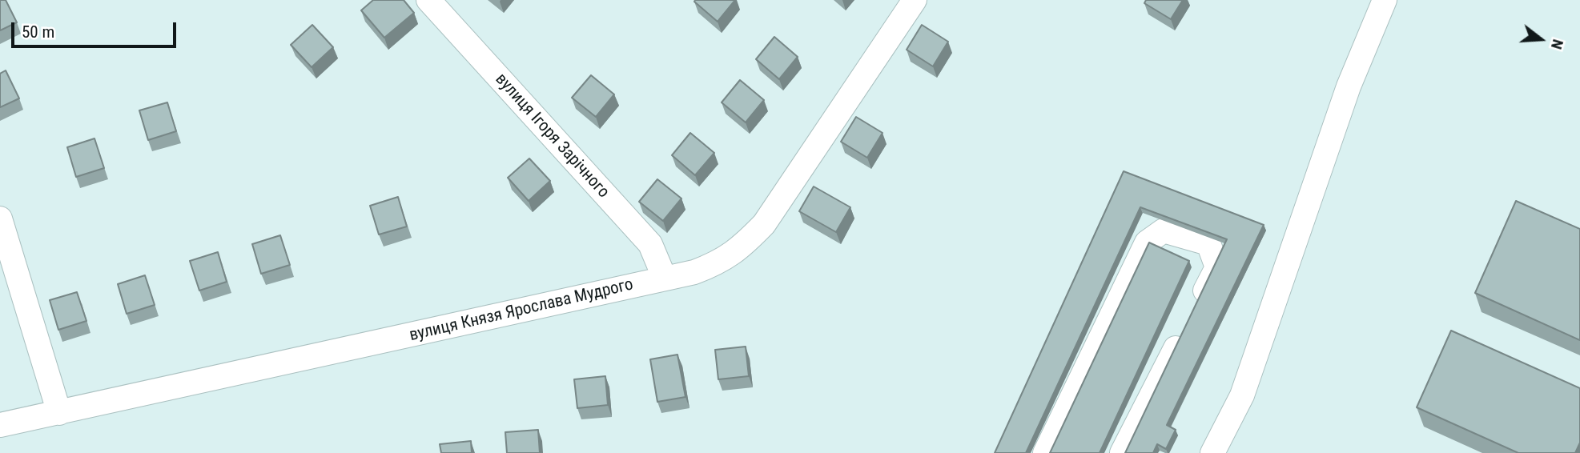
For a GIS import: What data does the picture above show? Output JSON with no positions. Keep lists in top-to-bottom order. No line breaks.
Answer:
{"streets":{"street":["вулиця Ігоря Зарічного","вулиця Князя Ярослава Мудрого"]},"crossings":[["вулиця Ігоря Зарічного","вулиця Князя Ярослава Мудрого"]],"scale_bar":"50 m","north":"right"}
